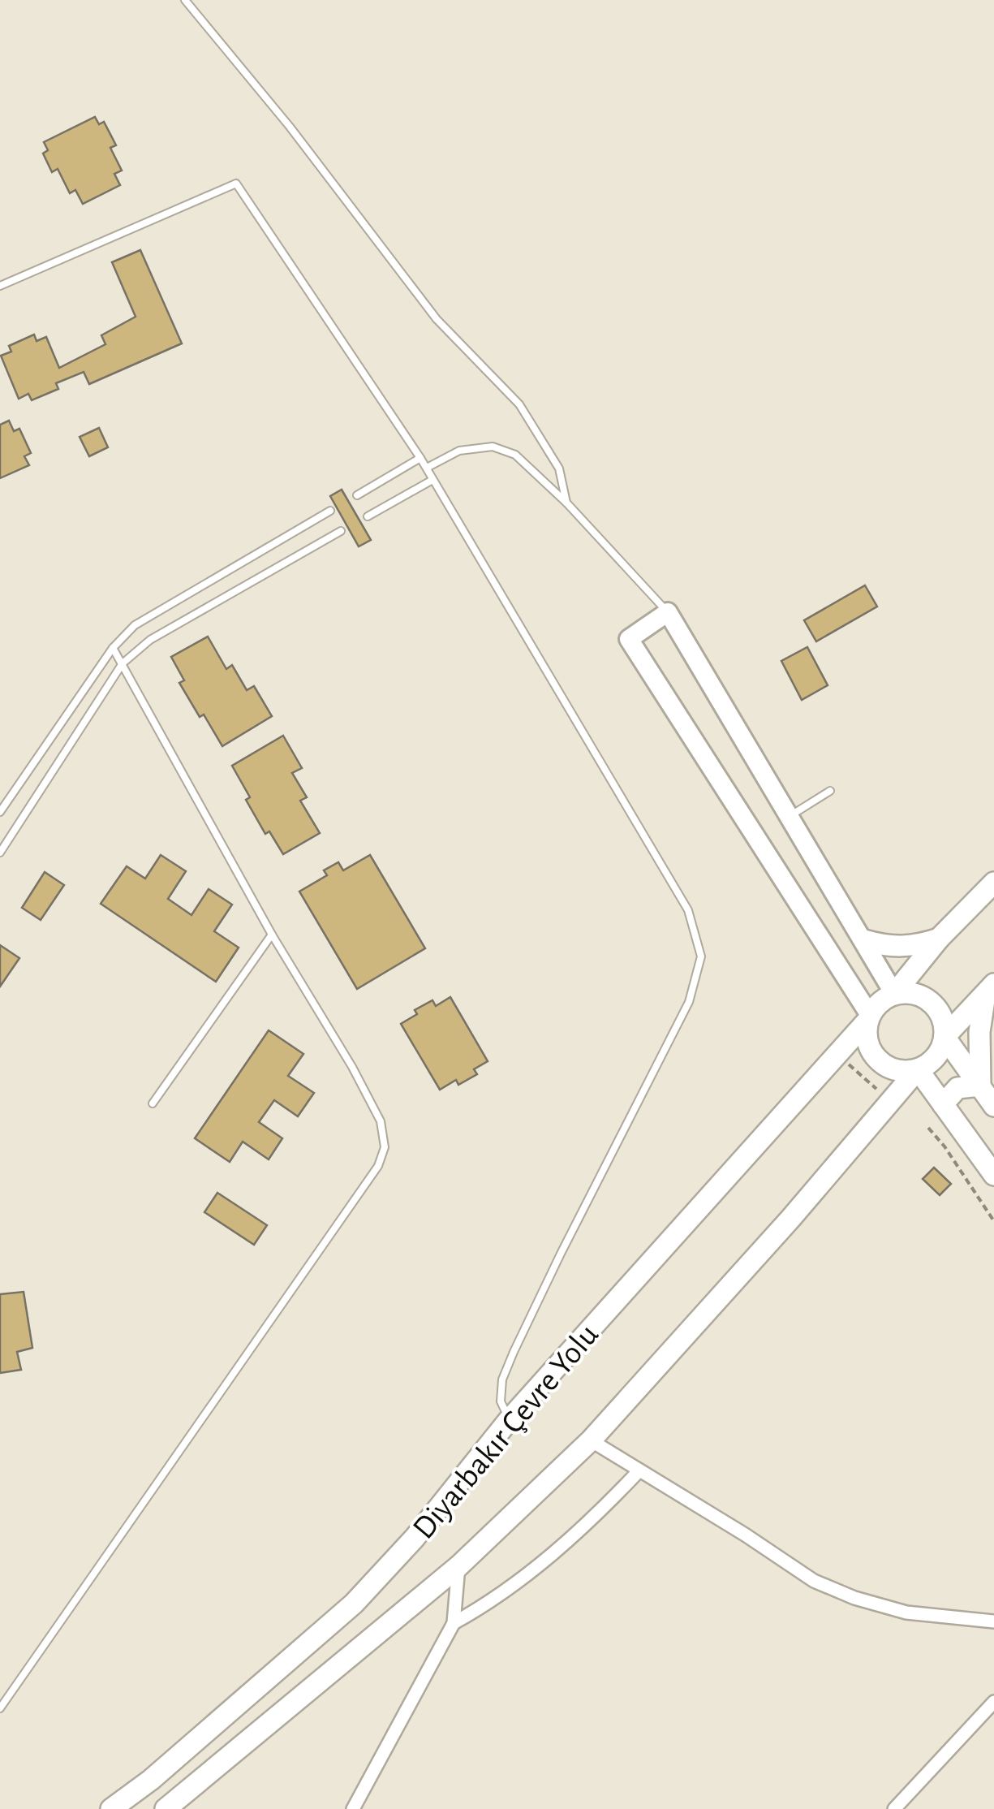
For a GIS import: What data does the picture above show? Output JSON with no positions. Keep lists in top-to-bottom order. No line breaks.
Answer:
{"streets":{"main road":["Diyarbakır Çevre Yolu"]}}
